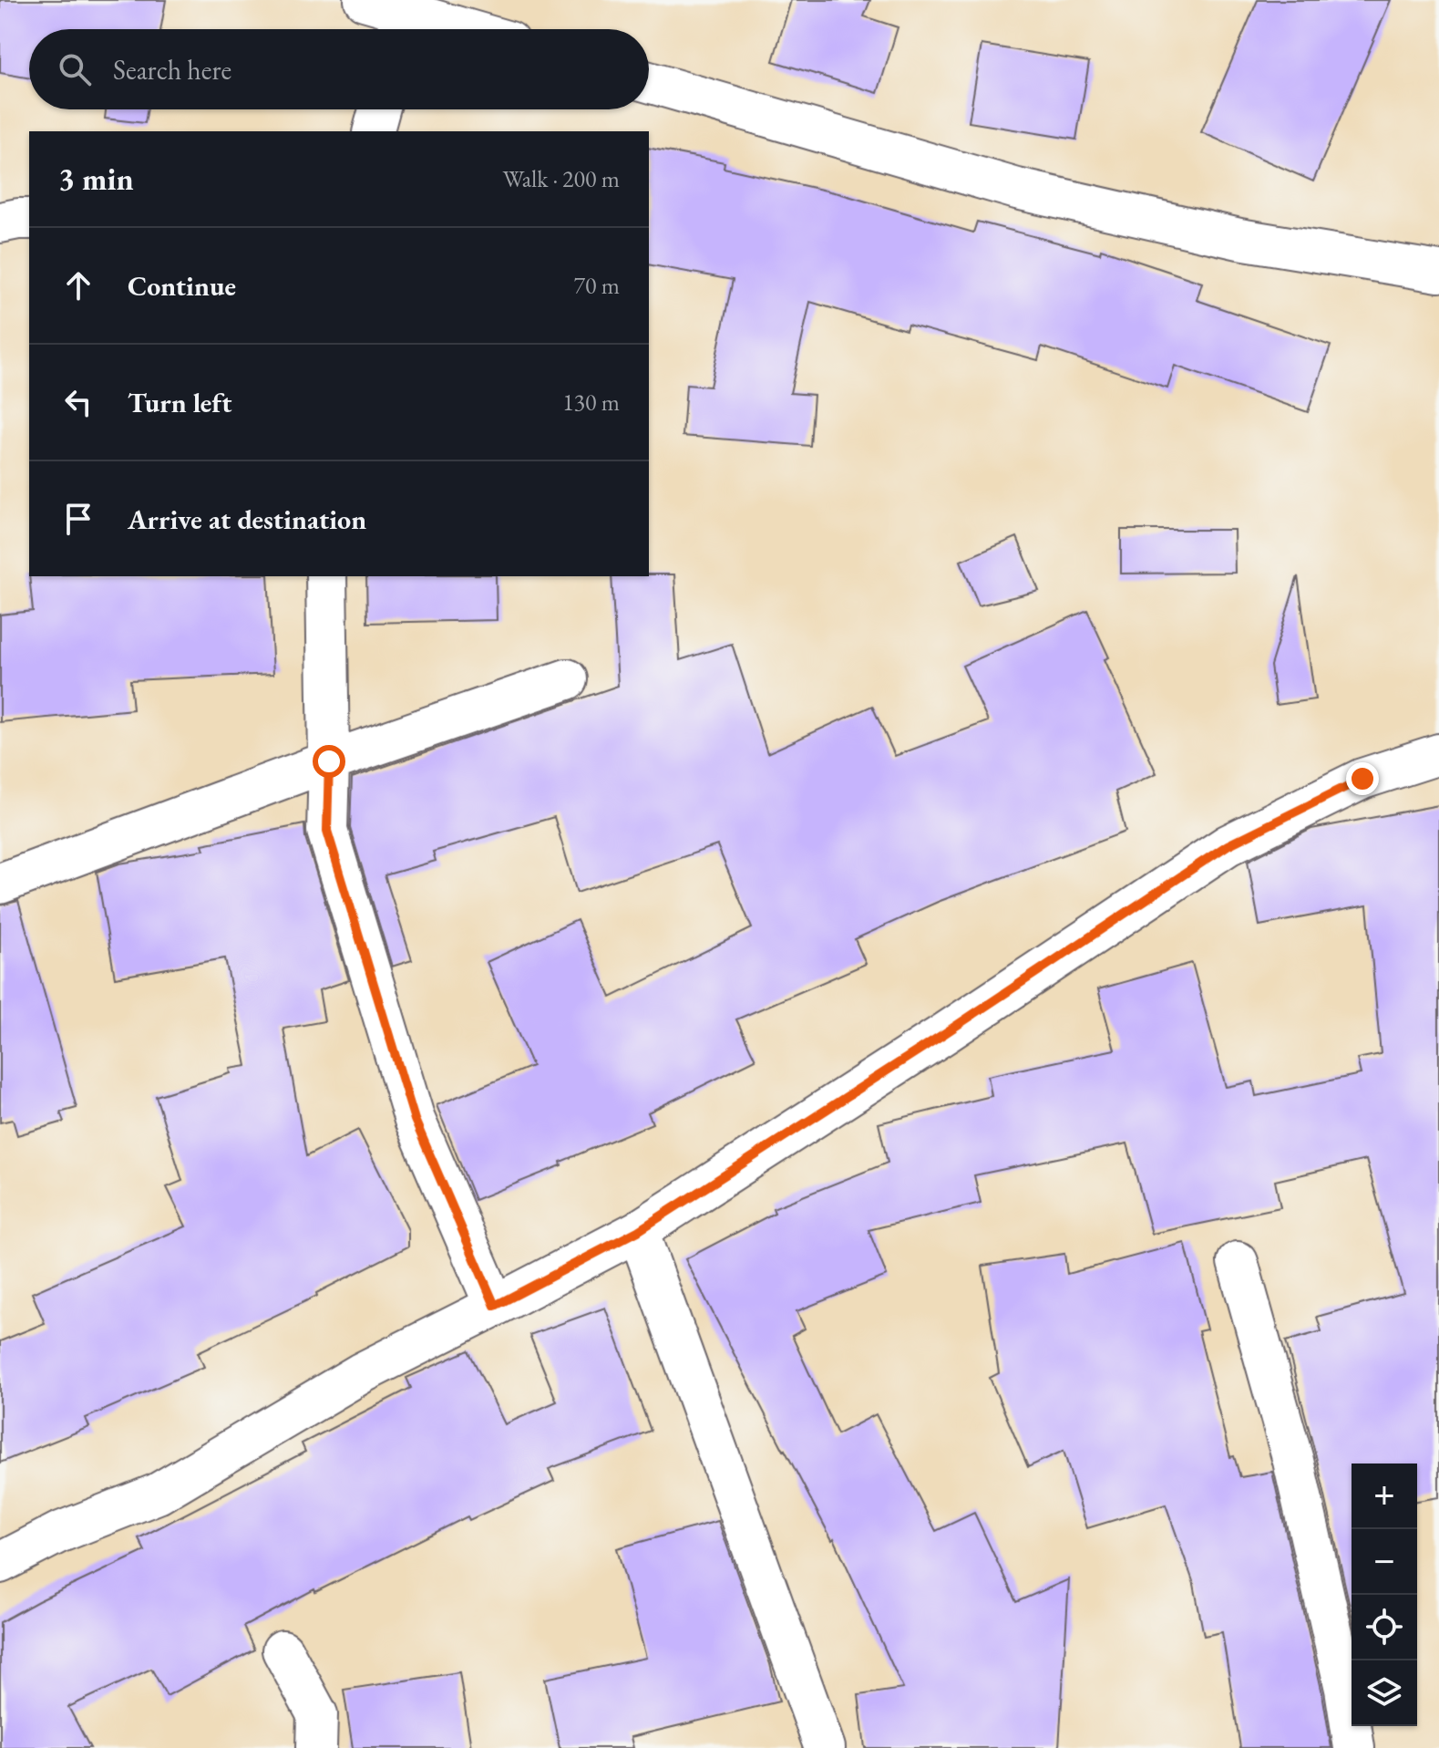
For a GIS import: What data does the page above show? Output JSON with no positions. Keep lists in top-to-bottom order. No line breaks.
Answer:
{"page":{"search":"Search here","heading":["3 min","Walk · 200 m"],"list":[["Continue","70 m"],["Turn left","130 m"],"Arrive at destination"],"map_buttons":["+","−"]}}
